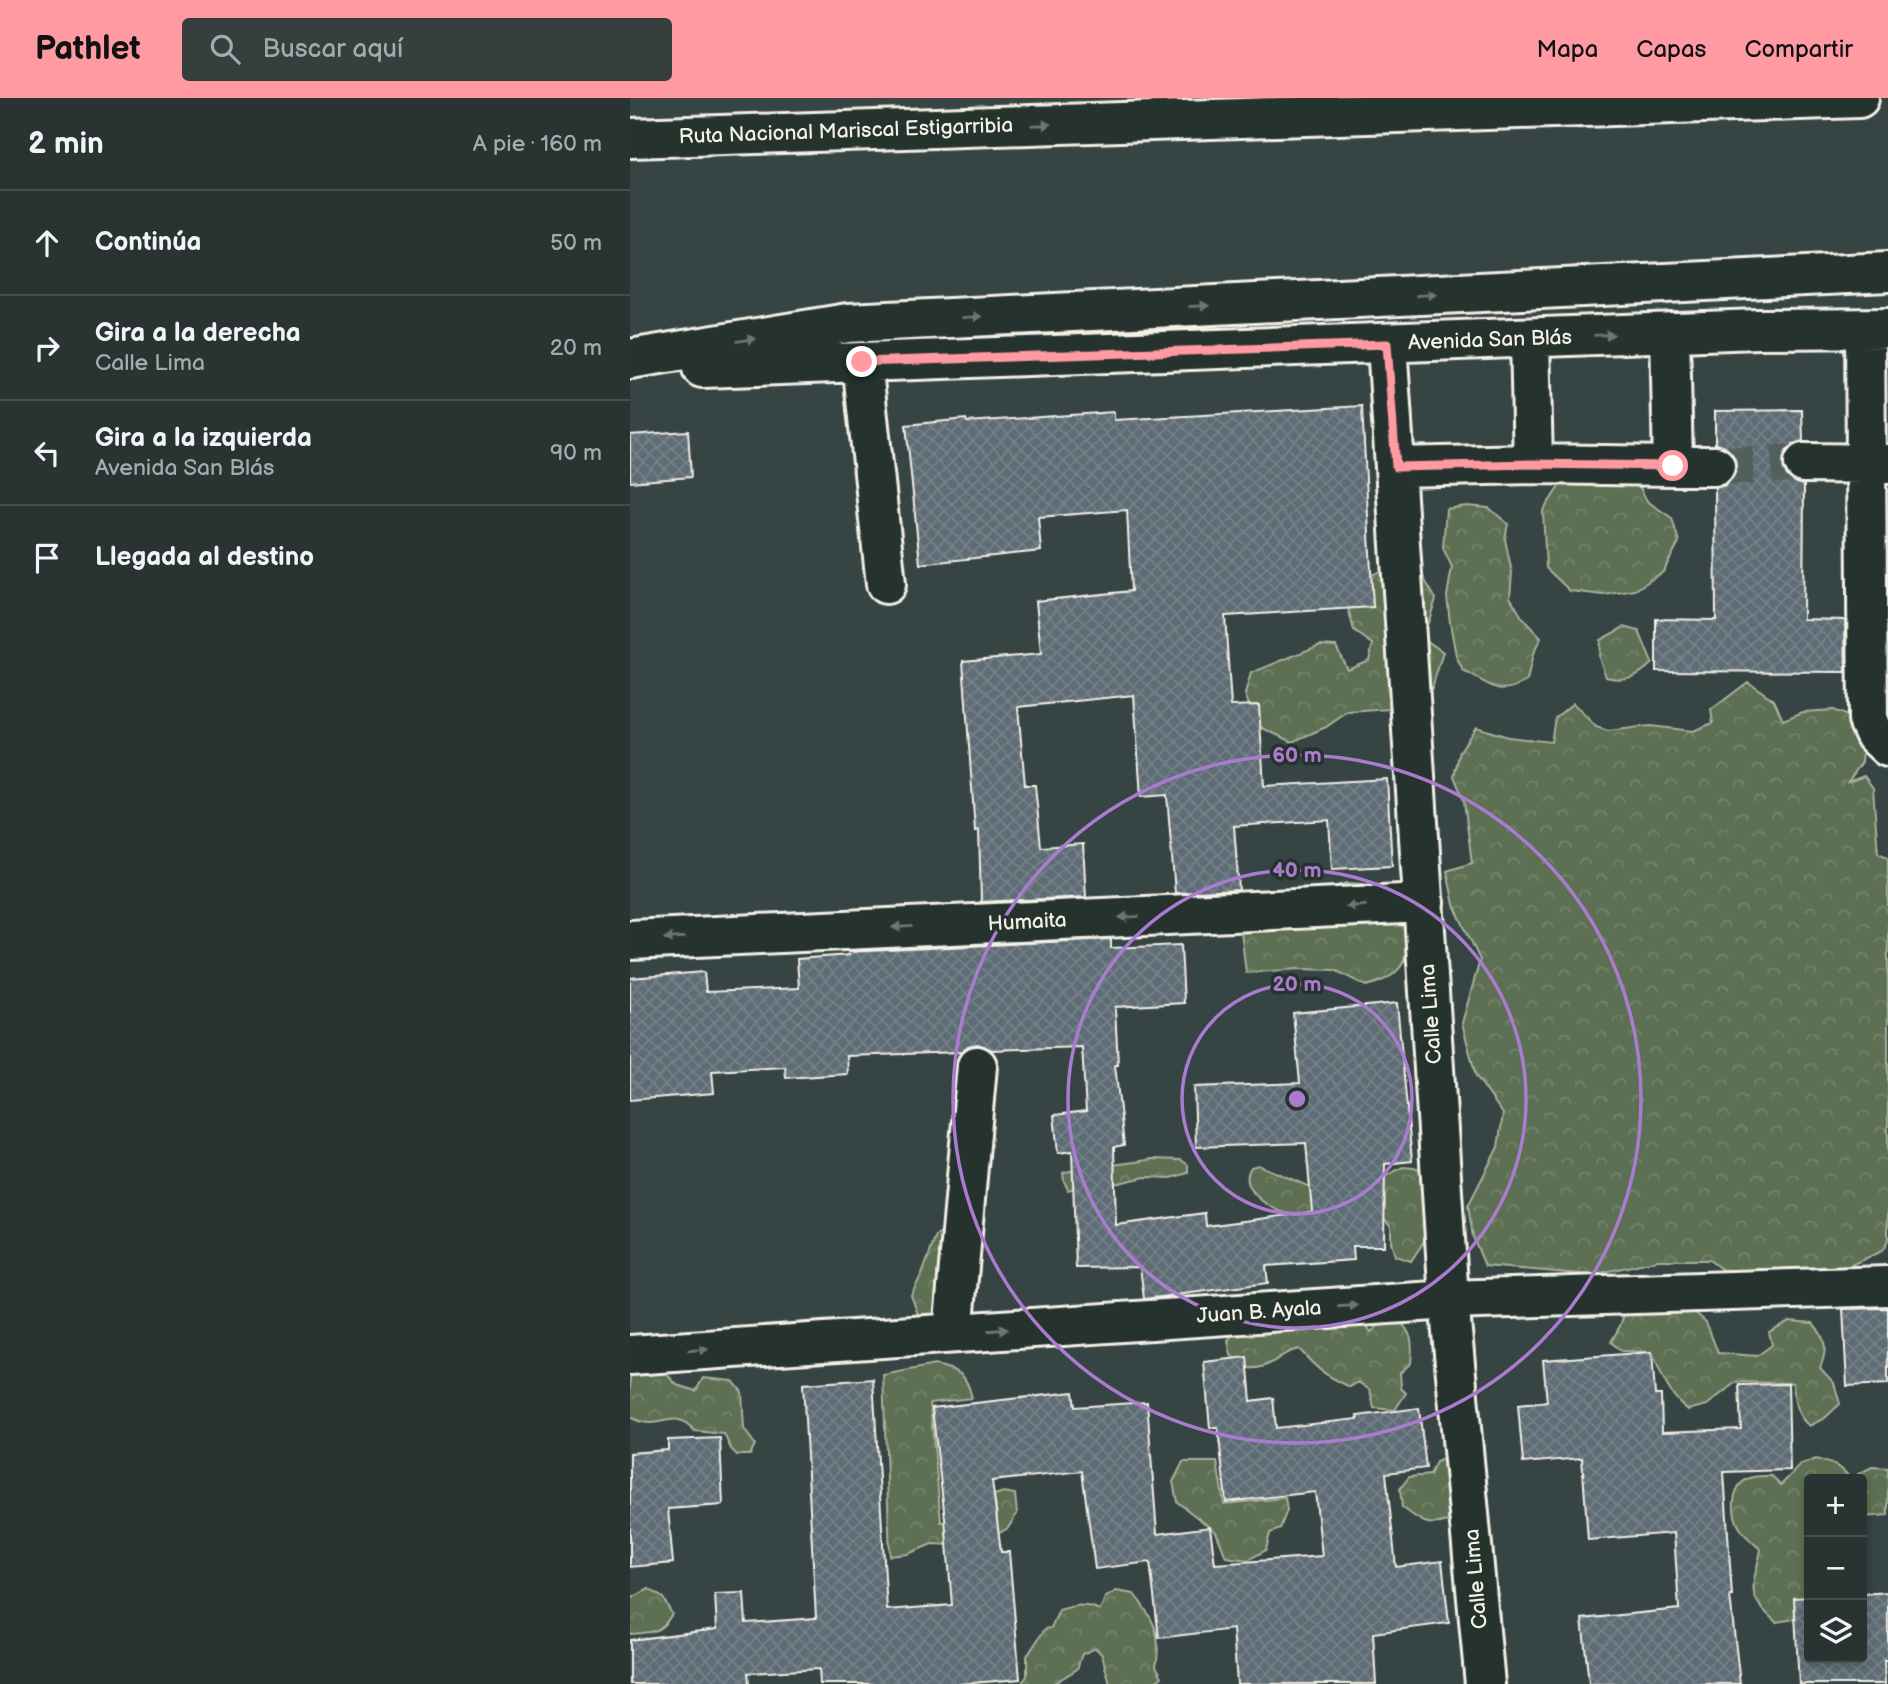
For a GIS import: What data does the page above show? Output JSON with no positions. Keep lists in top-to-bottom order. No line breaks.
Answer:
{"streets":{"main road":["Ruta Nacional Mariscal Estigarribia","Avenida San Blás","Humaita","Calle Lima","Juan B. Ayala"]},"crossings":[["Avenida San Blás","Calle Lima"],["Humaita","Calle Lima"],["Calle Lima","Juan B. Ayala"]],"one_way":["Humaita","Juan B. Ayala"],"page":{"header":"Pathlet","search":"Buscar aquí","nav":["Mapa","Capas","Compartir"],"heading":["2 min","A pie · 160 m"],"list":[["Continúa","50 m"],["Gira a la derecha","Calle Lima","20 m"],["Gira a la izquierda","Avenida San Blás","90 m"],"Llegada al destino"],"map_buttons":["+","−"]},"rings":["60 m","40 m","20 m"]}
